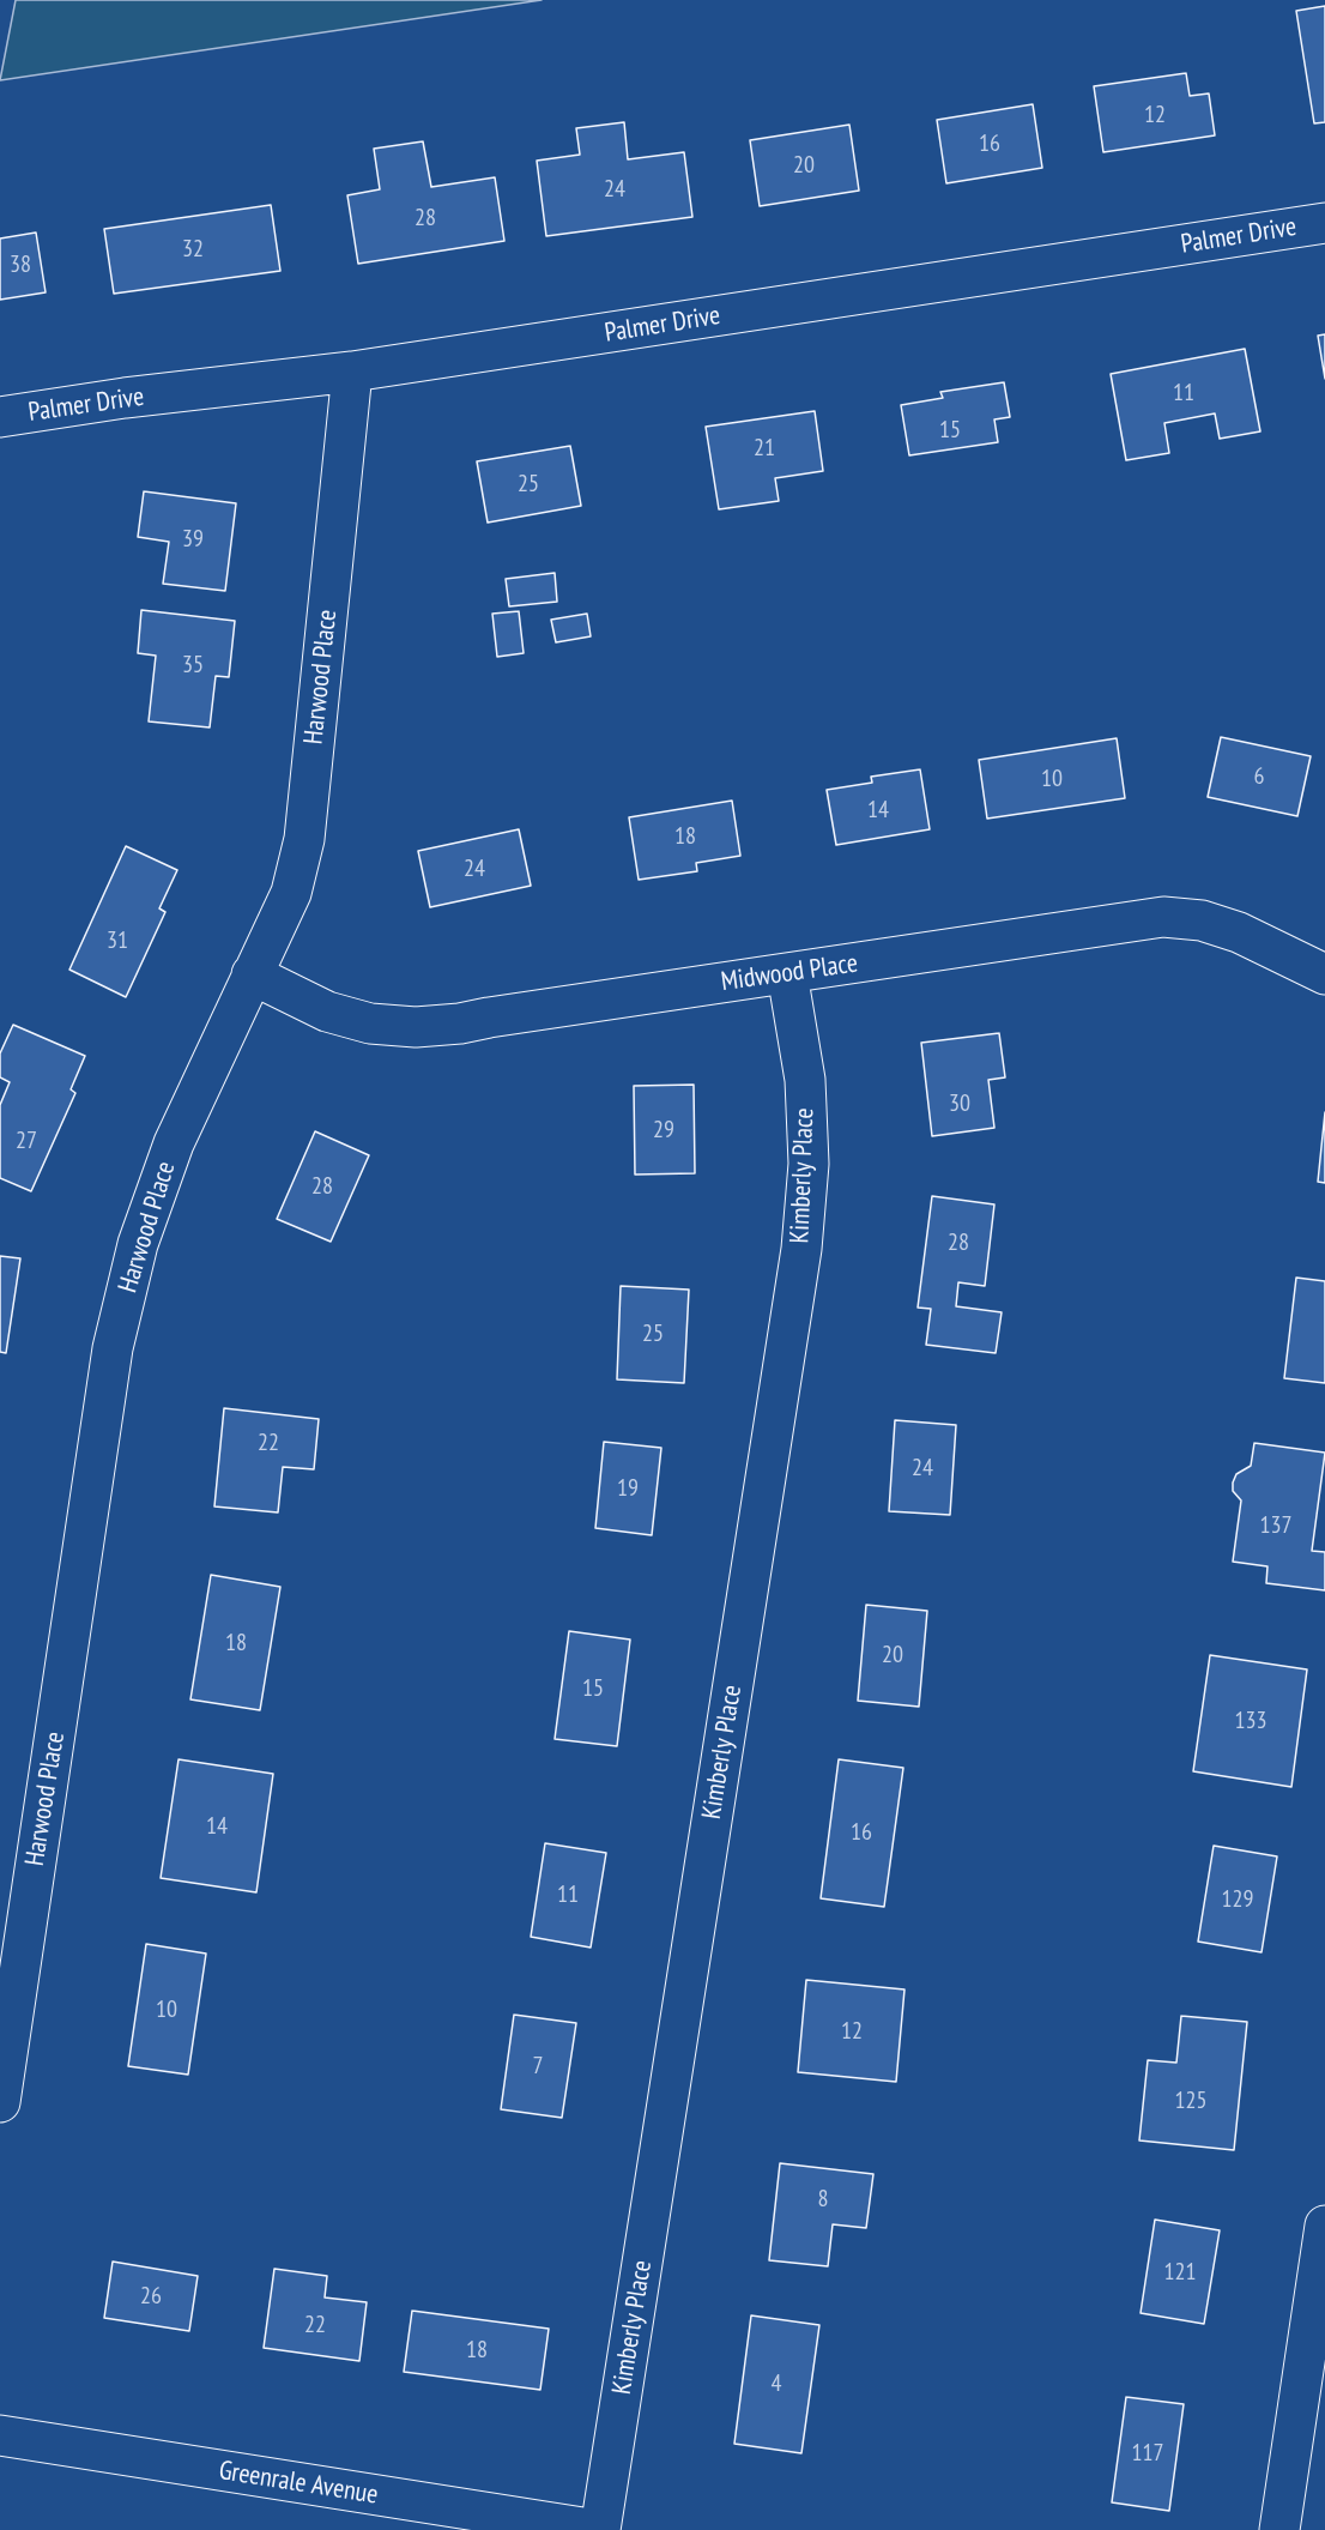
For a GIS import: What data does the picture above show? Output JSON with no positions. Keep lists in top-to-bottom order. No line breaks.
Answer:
{"streets":{"street":["Palmer Drive","Harwood Place","Midwood Place","Kimberly Place","Greenrale Avenue"]},"crossings":[["Palmer Drive","Harwood Place"],["Harwood Place","Midwood Place"],["Midwood Place","Kimberly Place"],["Kimberly Place","Greenrale Avenue"]],"house_numbers":["12","16","20","24","28","32","38","11","15","21","25","39","35","6","10","14","18","24","31","30","29","27","28","28","25","22","24","19","137","18","20","15","133","14","16","11","129","10","12","7","125","8","121","26","22","18","4","117"]}
